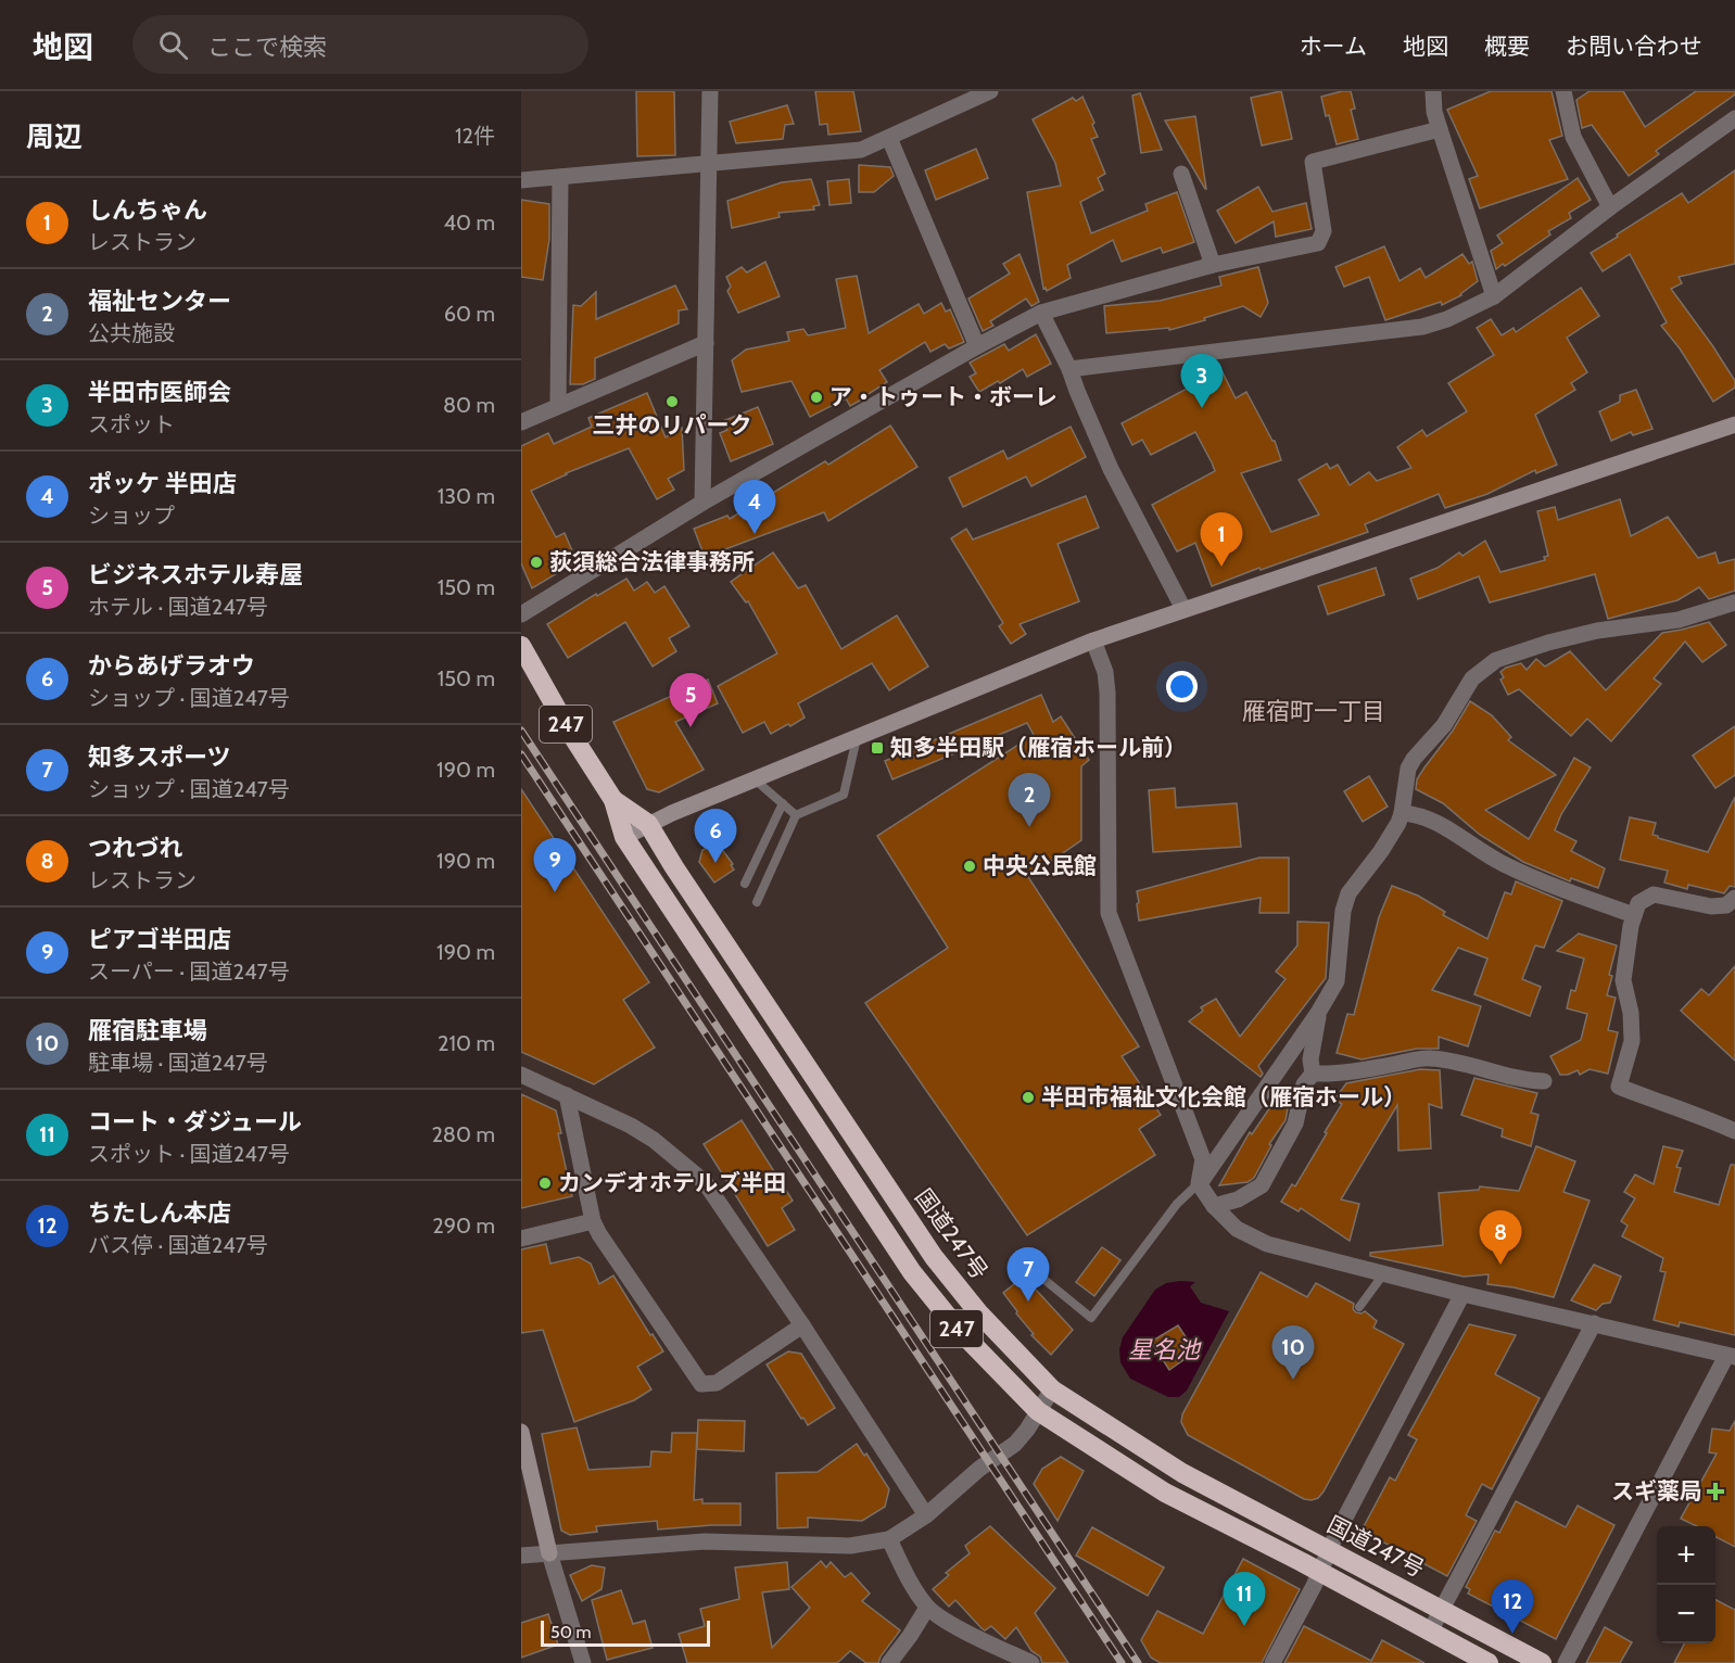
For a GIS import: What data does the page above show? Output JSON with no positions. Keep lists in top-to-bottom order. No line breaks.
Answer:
{"streets":{"highway":["247","国道247号"]},"districts":["雁宿町一丁目"],"water":["星名池"],"places":{"other":["ア・トゥート・ボーレ","三井のリパーク","荻須総合法律事務所","中央公民館","半田市福祉文化会館（雁宿ホール）","カンデオホテルズ半田"],"transit":["知多半田駅（雁宿ホール前）"],"health":["スギ薬局"]},"scale_bar":"50 m","page":{"header":"地図","search":"ここで検索","nav":["ホーム","地図","概要","お問い合わせ"],"heading":["周辺","12件"],"list":[{"mark":"1","name":"しんちゃん","note":"レストラン","value":"40 m"},{"mark":"2","name":"福祉センター","note":"公共施設","value":"60 m"},{"mark":"3","name":"半田市医師会","note":"スポット","value":"80 m"},{"mark":"4","name":"ポッケ 半田店","note":"ショップ","value":"130 m"},{"mark":"5","name":"ビジネスホテル寿屋","note":"ホテル · 国道247号","value":"150 m"},{"mark":"6","name":"からあげラオウ","note":"ショップ · 国道247号","value":"150 m"},{"mark":"7","name":"知多スポーツ","note":"ショップ · 国道247号","value":"190 m"},{"mark":"8","name":"つれづれ","note":"レストラン","value":"190 m"},{"mark":"9","name":"ピアゴ半田店","note":"スーパー · 国道247号","value":"190 m"},{"mark":"10","name":"雁宿駐車場","note":"駐車場 · 国道247号","value":"210 m"},{"mark":"11","name":"コート・ダジュール","note":"スポット · 国道247号","value":"280 m"},{"mark":"12","name":"ちたしん本店","note":"バス停 · 国道247号","value":"290 m"}],"pins":["3","4","1","5","2","6","9","8","7","10","11","12"],"map_buttons":["+","−"],"scale":"50 m"}}
